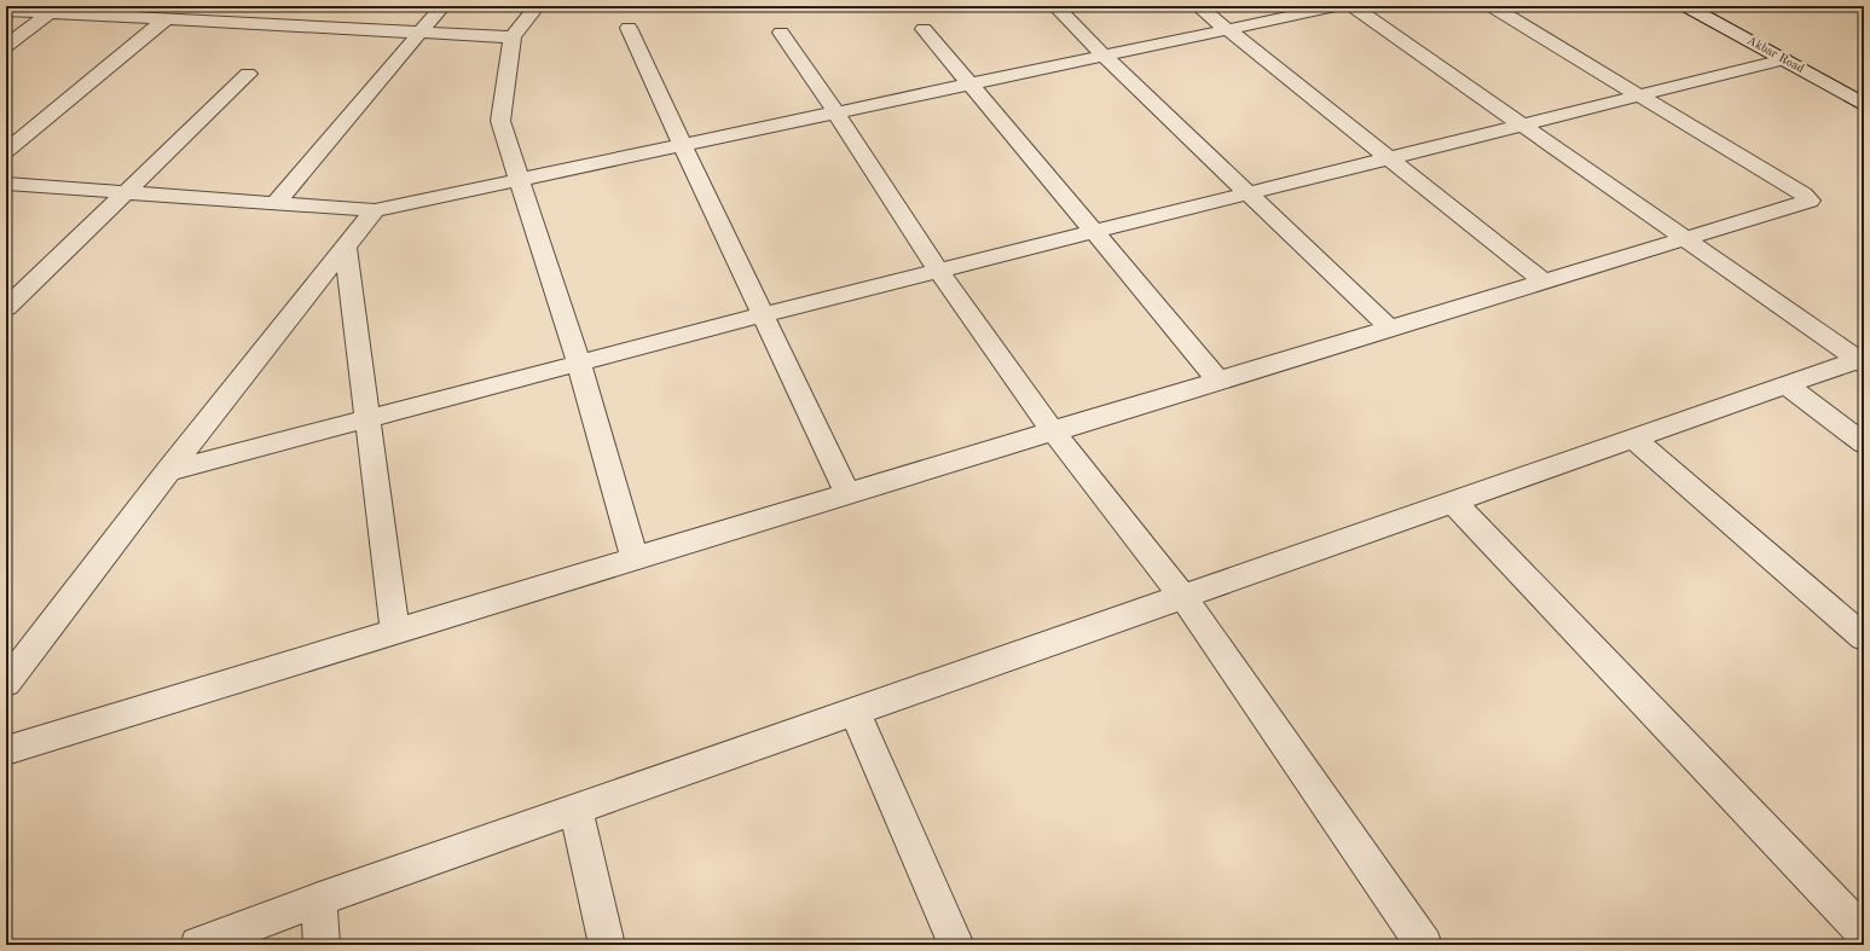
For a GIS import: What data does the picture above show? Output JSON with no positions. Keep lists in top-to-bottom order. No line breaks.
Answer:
{"streets":{"street":["Akbar Road"]}}
